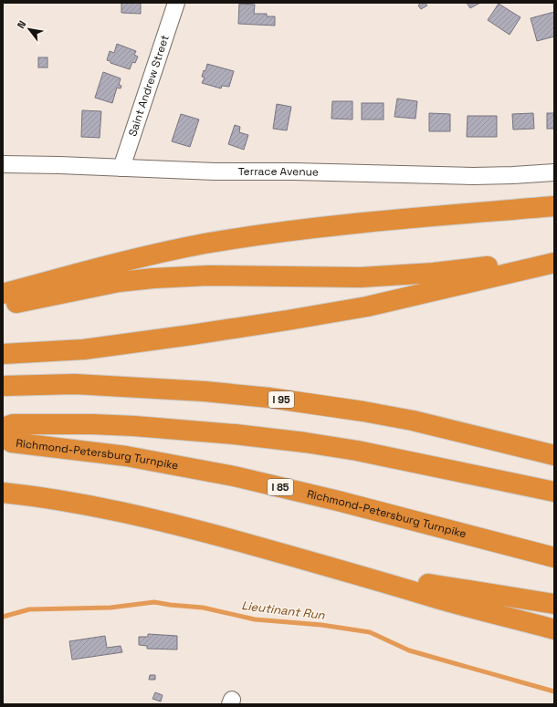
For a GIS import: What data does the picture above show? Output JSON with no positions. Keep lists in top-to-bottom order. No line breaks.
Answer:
{"streets":{"highway":["I 95","Richmond-Petersburg Turnpike","I 85"],"street":["Saint Andrew Street","Terrace Avenue"]},"crossings":[["Saint Andrew Street","Terrace Avenue"]],"water":["Lieutinant Run"],"north":"top left"}
